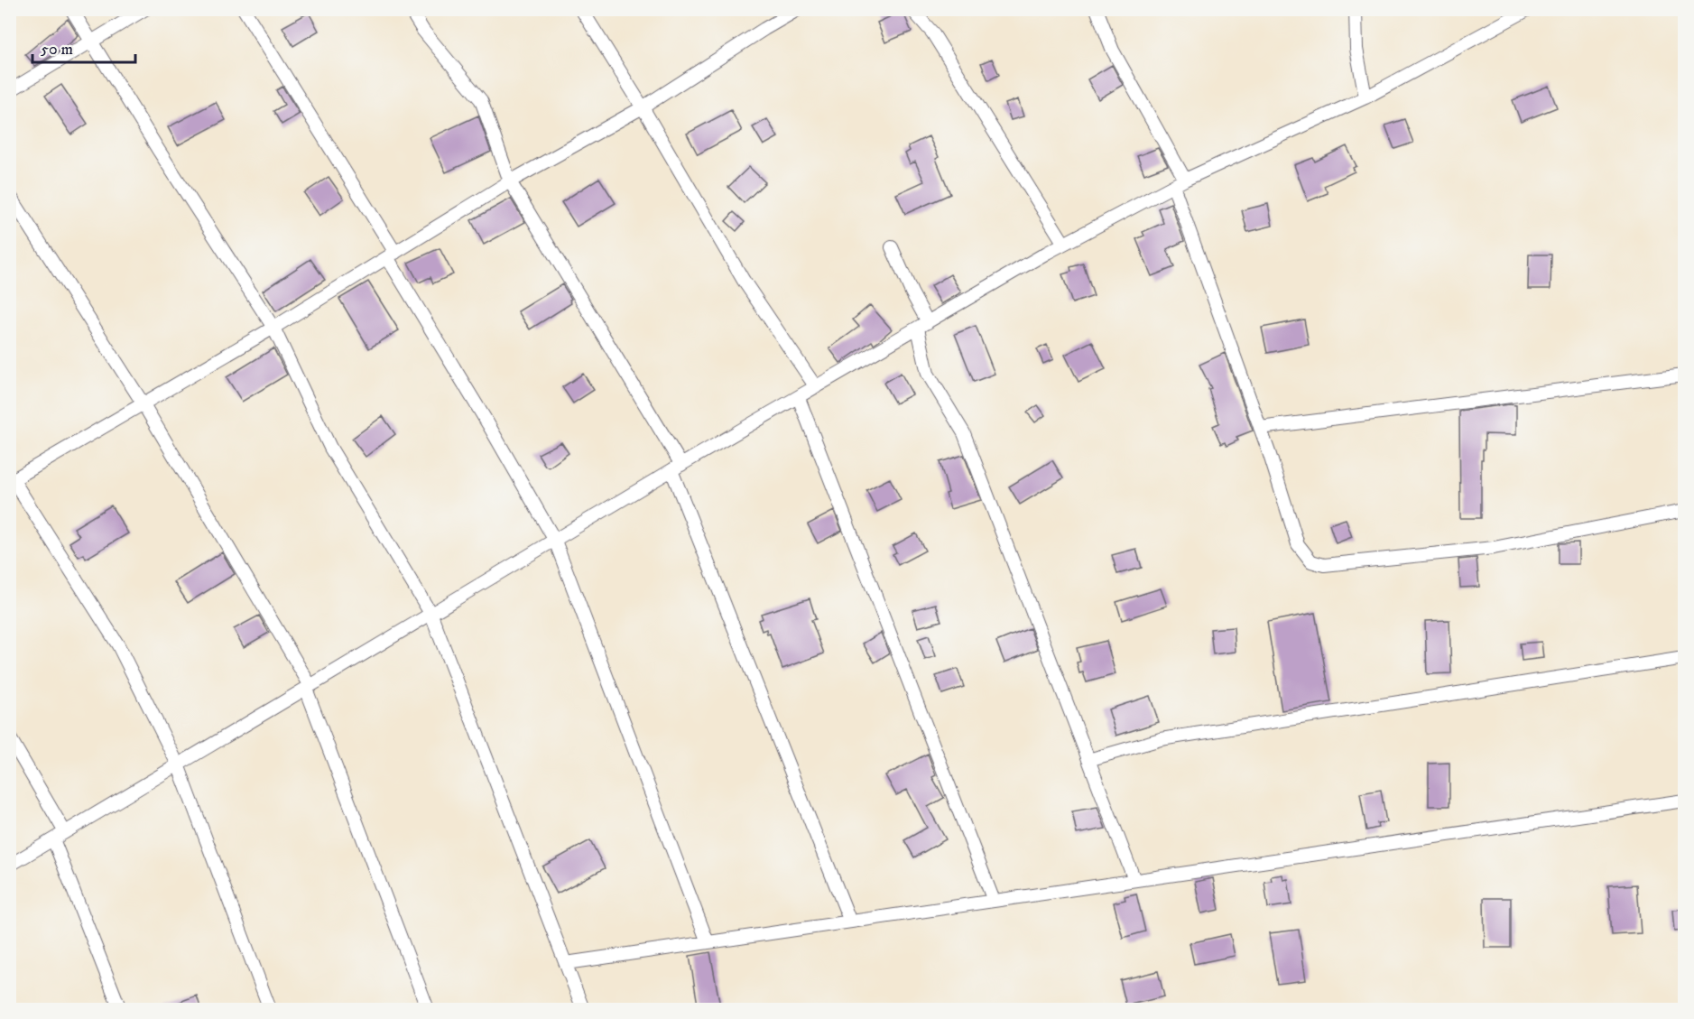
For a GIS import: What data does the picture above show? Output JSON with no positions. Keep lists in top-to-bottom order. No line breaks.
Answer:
{"scale_bar":"50 m"}
